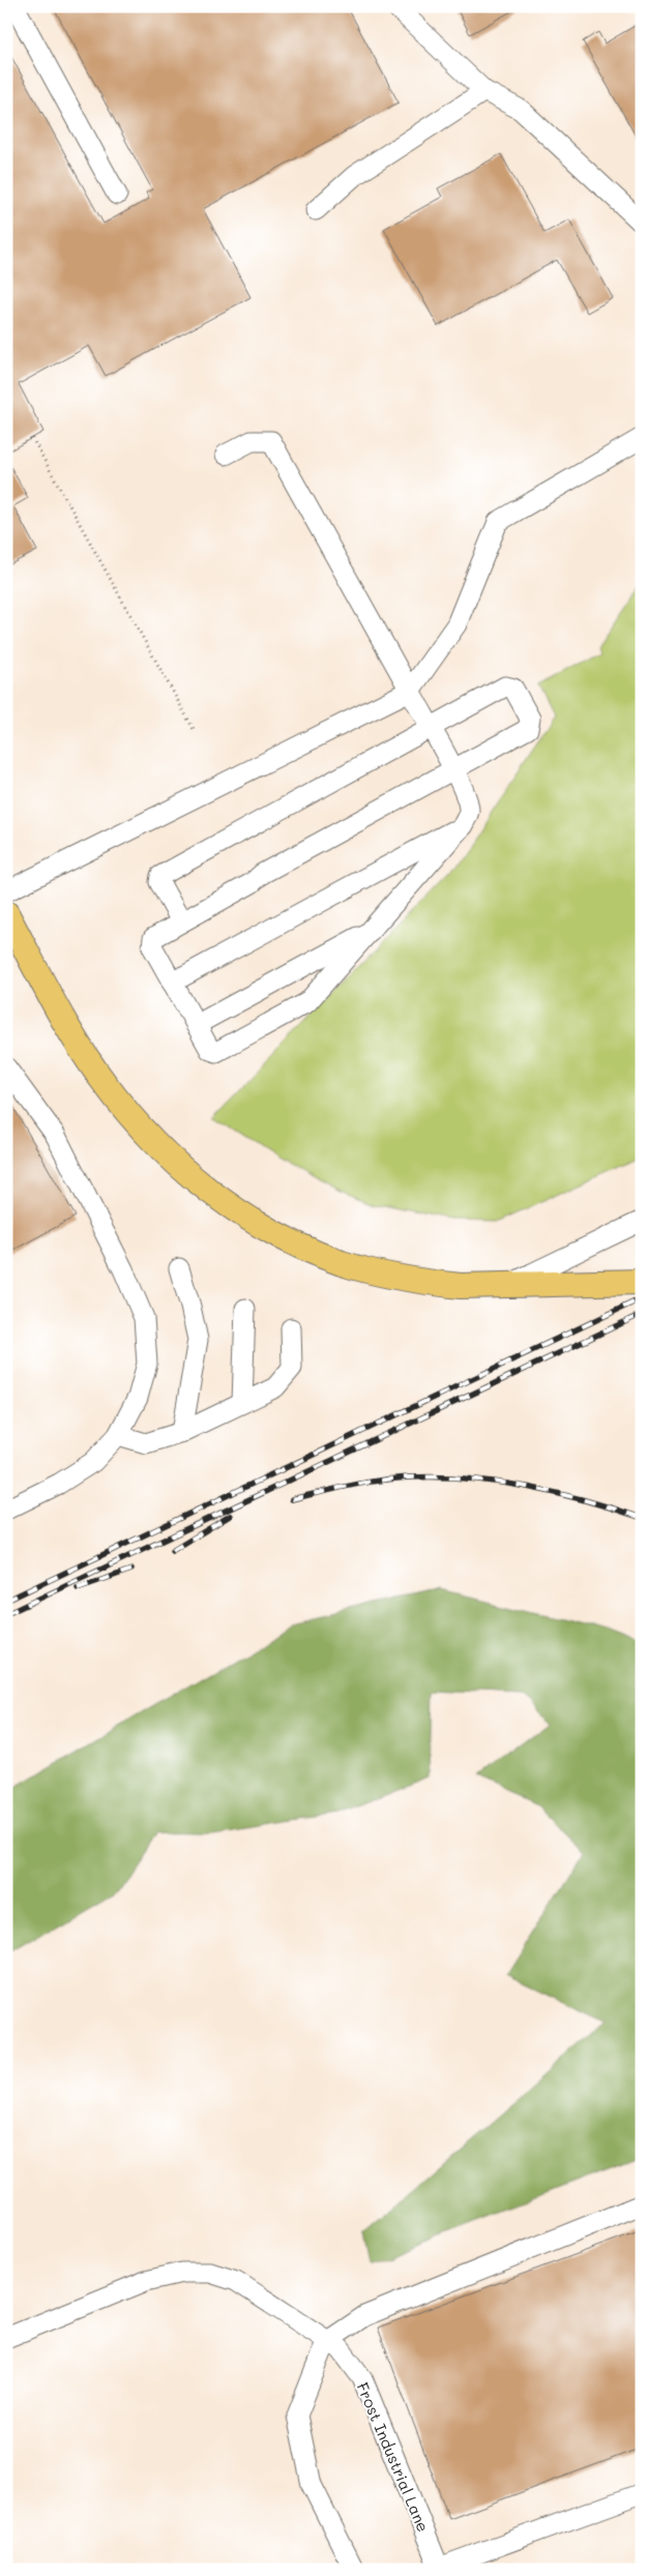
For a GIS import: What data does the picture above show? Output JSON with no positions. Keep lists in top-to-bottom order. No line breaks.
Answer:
{"streets":{"street":["Frost Industrial Lane"]}}
